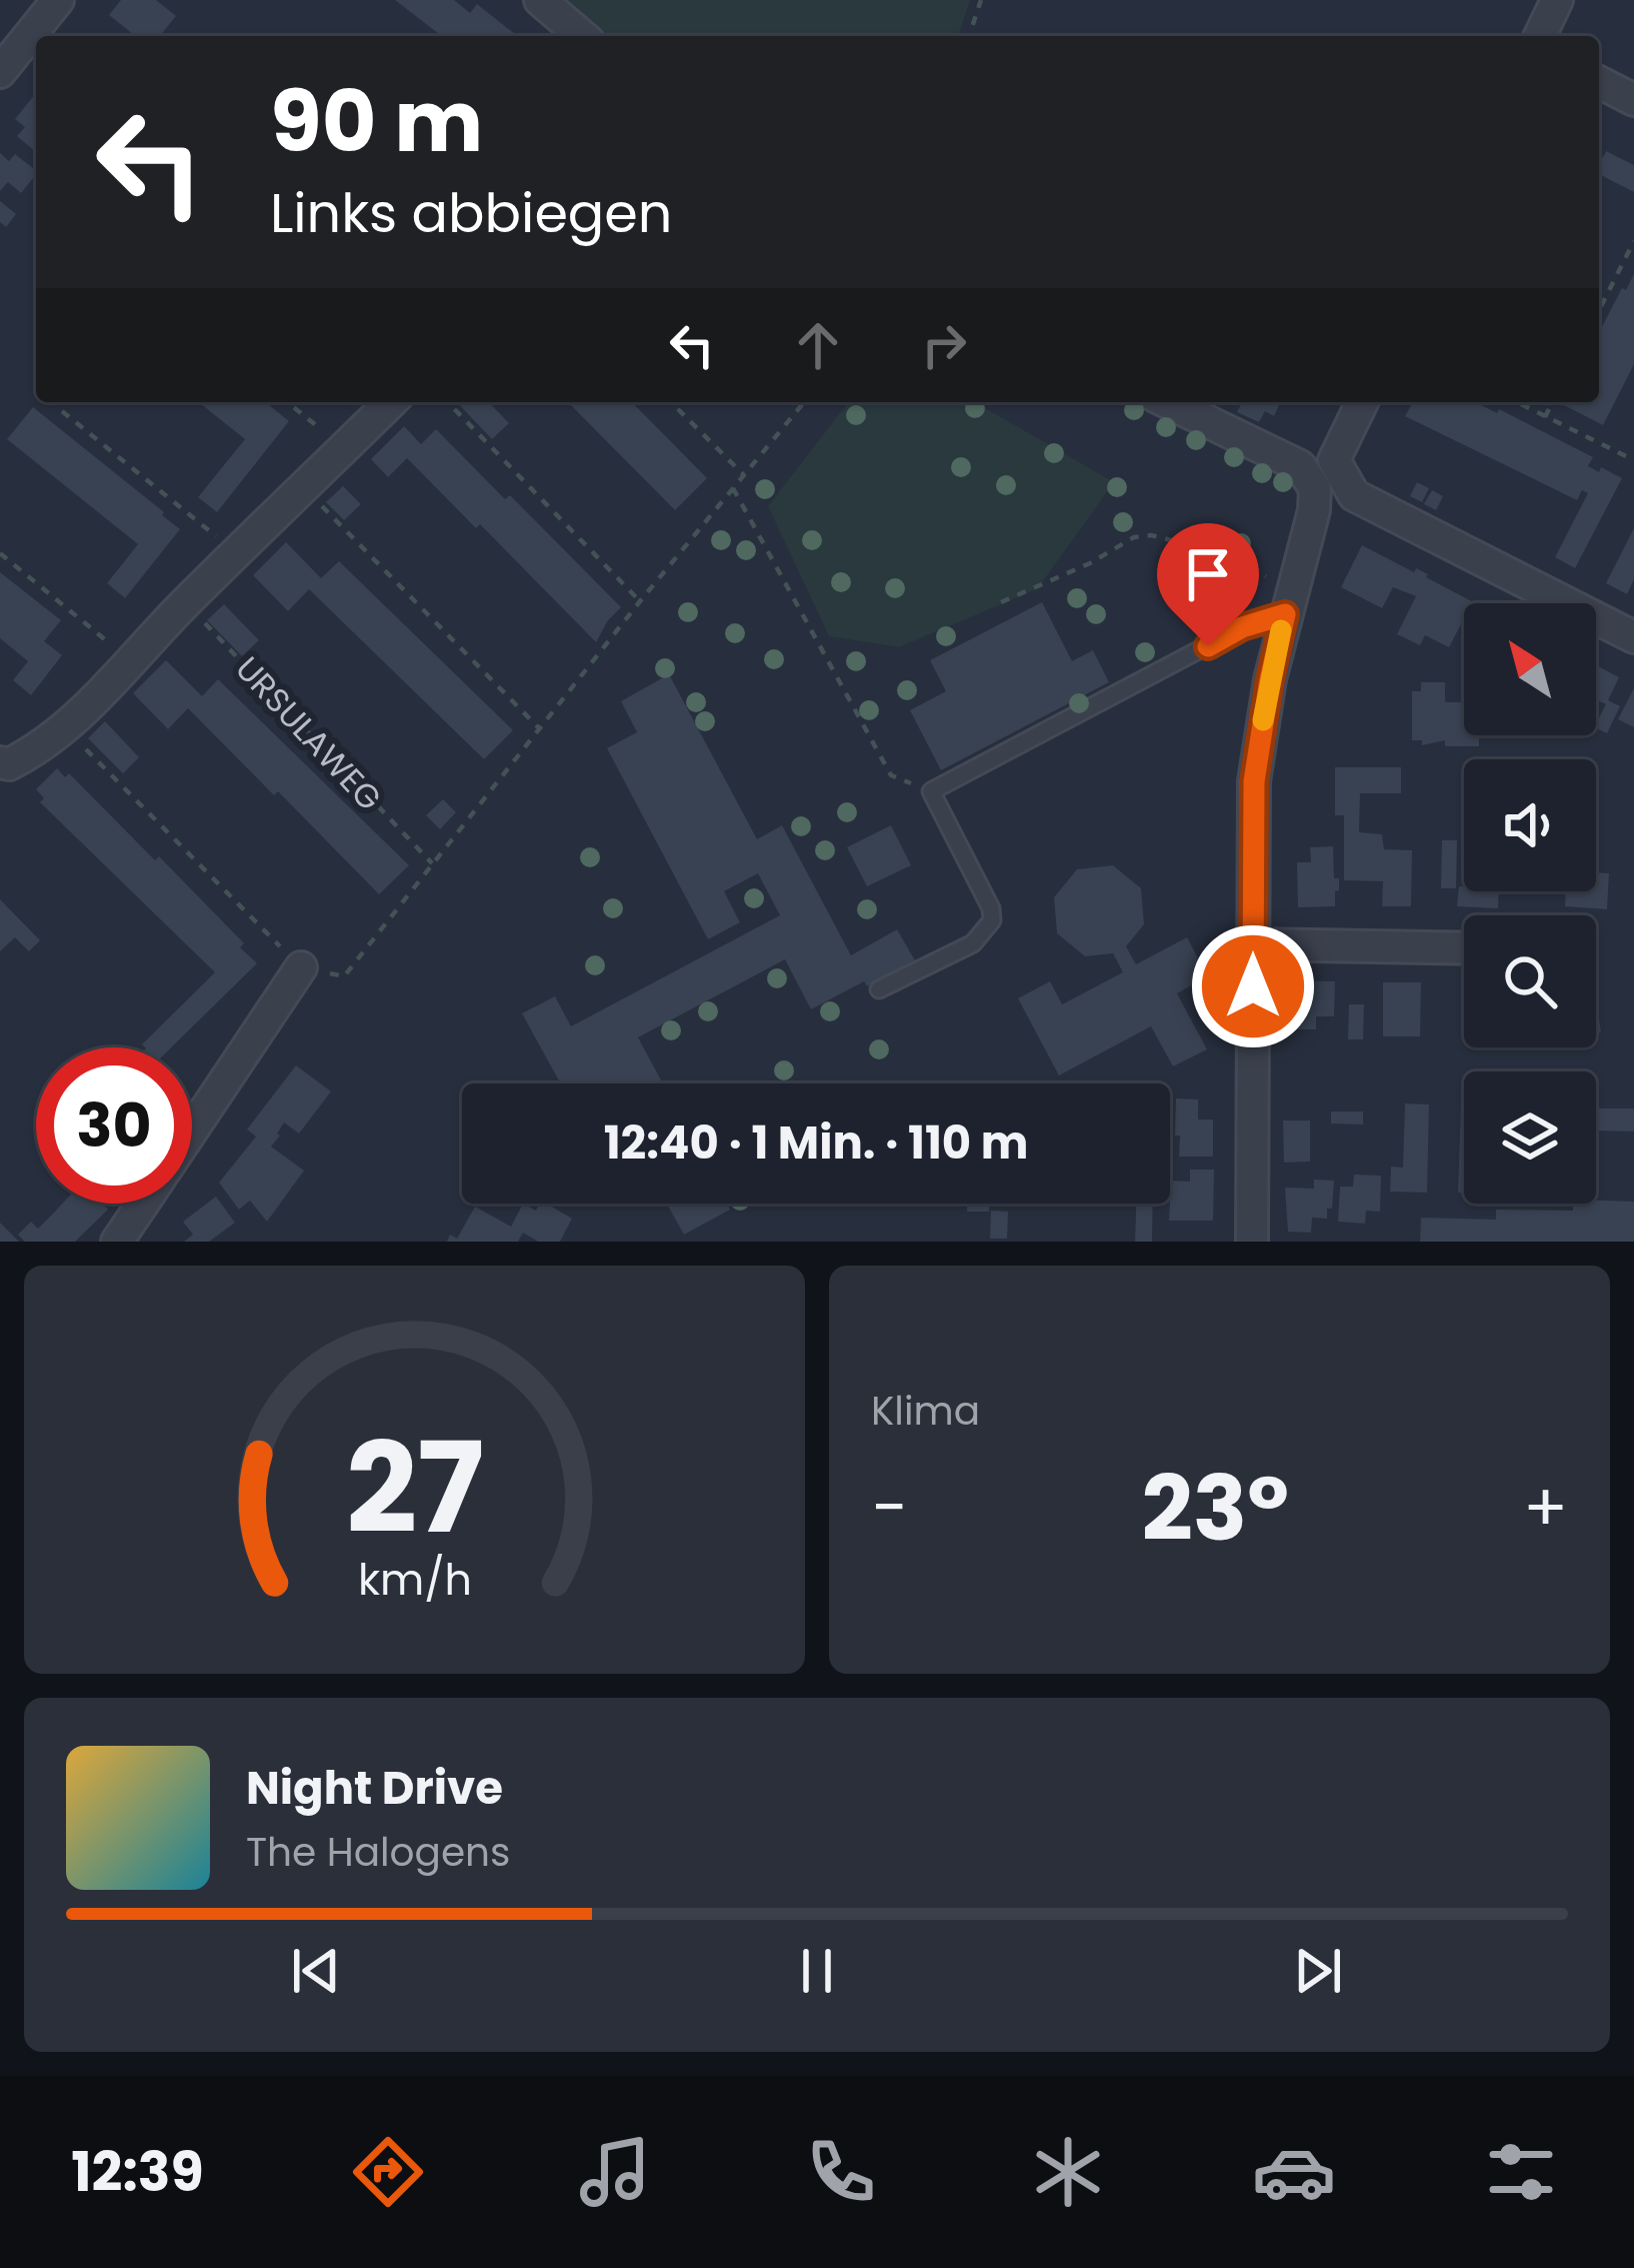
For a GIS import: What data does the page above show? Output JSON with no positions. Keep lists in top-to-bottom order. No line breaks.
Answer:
{"streets":{"path":["URSULAWEG"]},"north":"top left","page":{"turn":["90 m","Links abbiegen"],"limit":"30","trip":"12:40 · 1 Min. · 110 m","tile":"Klima","heat":["−","23°","+"],"song":["Night Drive","The Halogens"],"tabs":"12:39","gauge":["27","km/h"]}}
